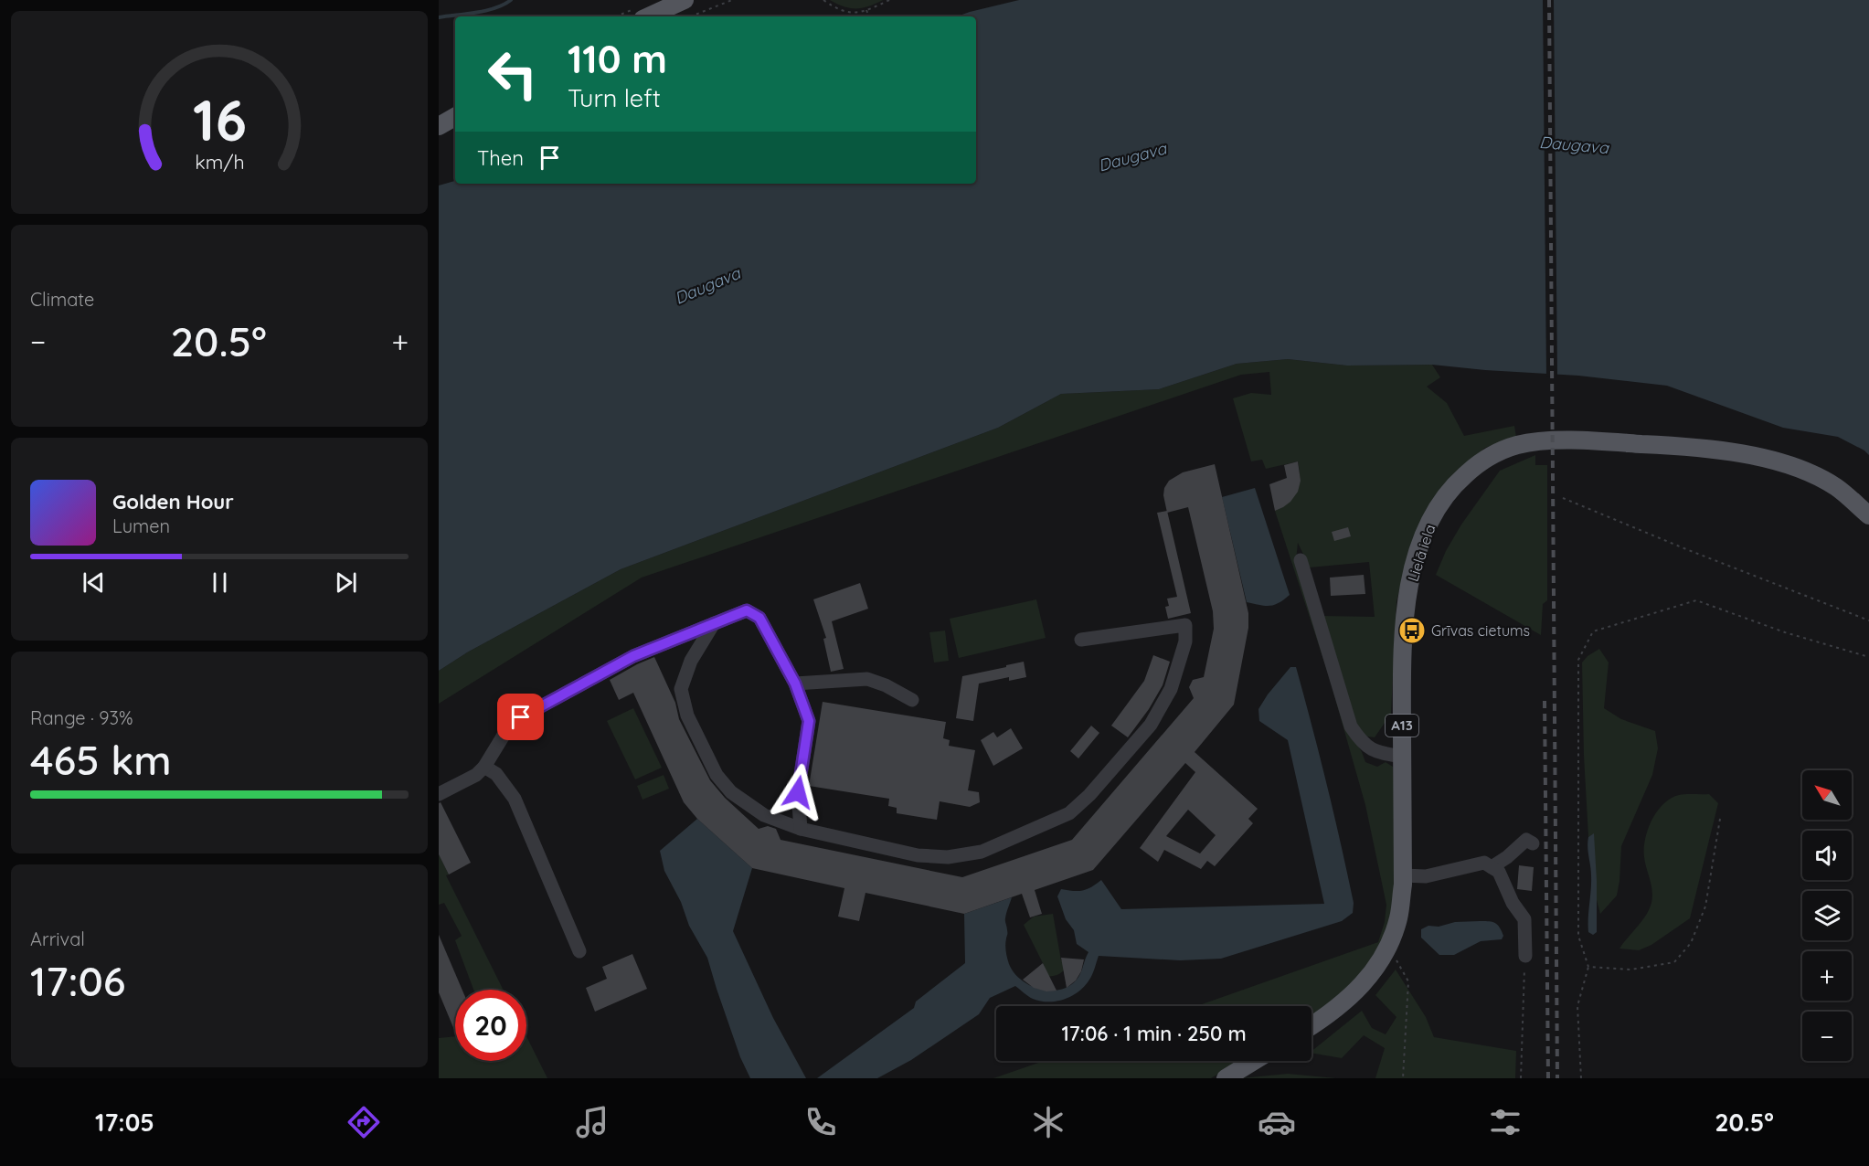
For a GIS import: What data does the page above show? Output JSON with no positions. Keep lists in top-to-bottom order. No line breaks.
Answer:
{"streets":{"main road":["Lielā iela","A13"]},"water":["Daugava"],"places":{"bus stop":["Grīvas cietums"]},"north":"top left","page":{"turn":["110 m","Turn left"],"then":"Then","tile":["Climate",["Range · 93%","465 km"],["Arrival","17:06"]],"heat":["−","20.5°","+"],"song":["Golden Hour","Lumen"],"map_buttons":["+","−"],"limit":"20","trip":"17:06 · 1 min · 250 m","tabs":["17:05","20.5°"],"gauge":["16","km/h"]}}
